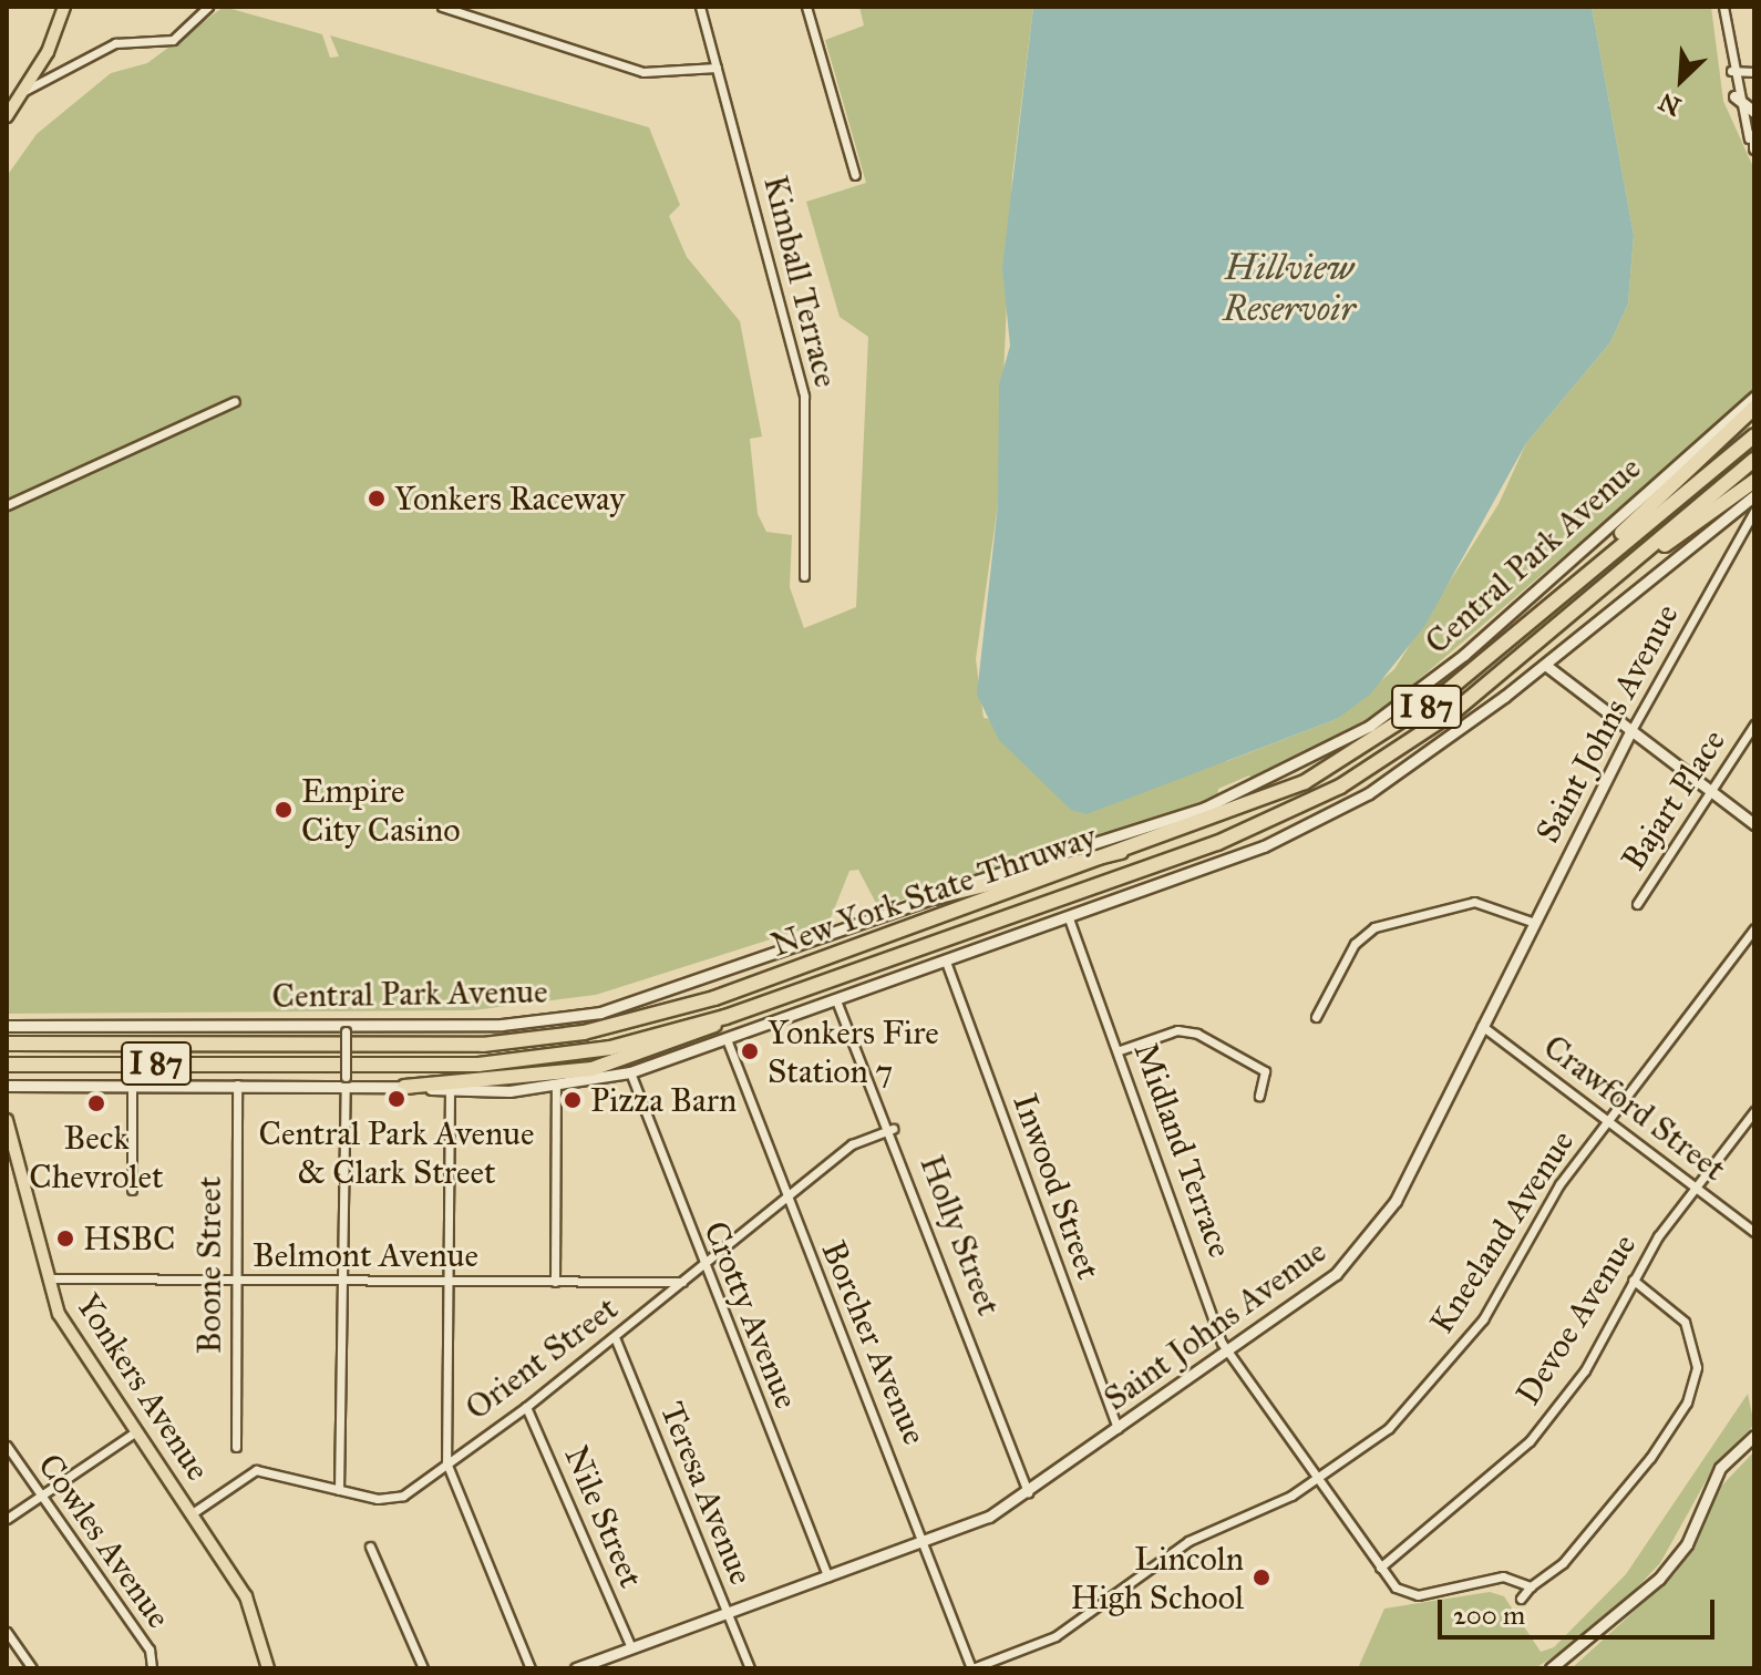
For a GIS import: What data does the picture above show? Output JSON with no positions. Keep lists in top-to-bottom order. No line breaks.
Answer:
{"streets":{"highway":["I 87","New York State Thruway"],"main road":["Central Park Avenue","Saint Johns Avenue","Yonkers Avenue"],"street":["Kimball Terrace","Bajart Place","Crawford Street","Midland Terrace","Inwood Street","Kneeland Avenue","Holly Street","Belmont Avenue","Boone Street","Crotty Avenue","Devoe Avenue","Borcher Avenue","Orient Street","Teresa Avenue","Nile Street","Cowles Avenue"]},"crossings":[["Saint Johns Avenue","Crawford Street"],["Saint Johns Avenue","Midland Terrace"],["Saint Johns Avenue","Inwood Street"],["Saint Johns Avenue","Holly Street"],["Saint Johns Avenue","Crotty Avenue"],["Saint Johns Avenue","Borcher Avenue"],["Saint Johns Avenue","Teresa Avenue"],["Saint Johns Avenue","Nile Street"],["Crawford Street","Kneeland Avenue"],["Crawford Street","Devoe Avenue"],["Midland Terrace","Kneeland Avenue"],["Midland Terrace","Devoe Avenue"],["Kneeland Avenue","Borcher Avenue"],["Holly Street","Orient Street"],["Belmont Avenue","Boone Street"],["Belmont Avenue","Orient Street"],["Belmont Avenue","Yonkers Avenue"],["Crotty Avenue","Orient Street"],["Borcher Avenue","Orient Street"],["Orient Street","Yonkers Avenue"],["Orient Street","Teresa Avenue"],["Orient Street","Nile Street"]],"water":["Hillview Reservoir"],"places":["Yonkers Raceway","Empire City Casino","Yonkers Fire Station 7","Central Park Avenue & Clark Street","Pizza Barn","Beck Chevrolet","HSBC","Lincoln High School"],"scale_bar":"200 m","north":"bottom left"}
